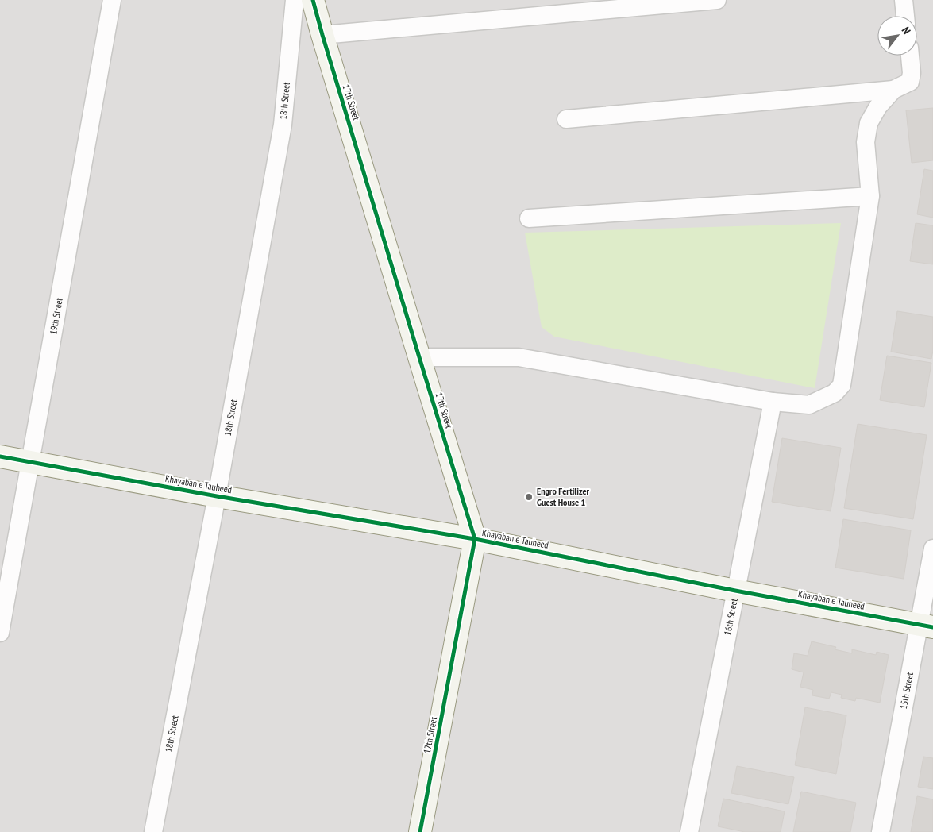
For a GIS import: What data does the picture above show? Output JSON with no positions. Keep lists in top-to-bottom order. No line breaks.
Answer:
{"streets":{"street":["18th Street","17th Street","19th Street","Khayaban e Tauheed","16th Street","15th Street"]},"crossings":[["18th Street","Khayaban e Tauheed"],["17th Street","Khayaban e Tauheed"],["19th Street","Khayaban e Tauheed"],["Khayaban e Tauheed","16th Street"],["Khayaban e Tauheed","15th Street"]],"places":["Engro Fertilizer Guest House 1"],"north":"top right"}
